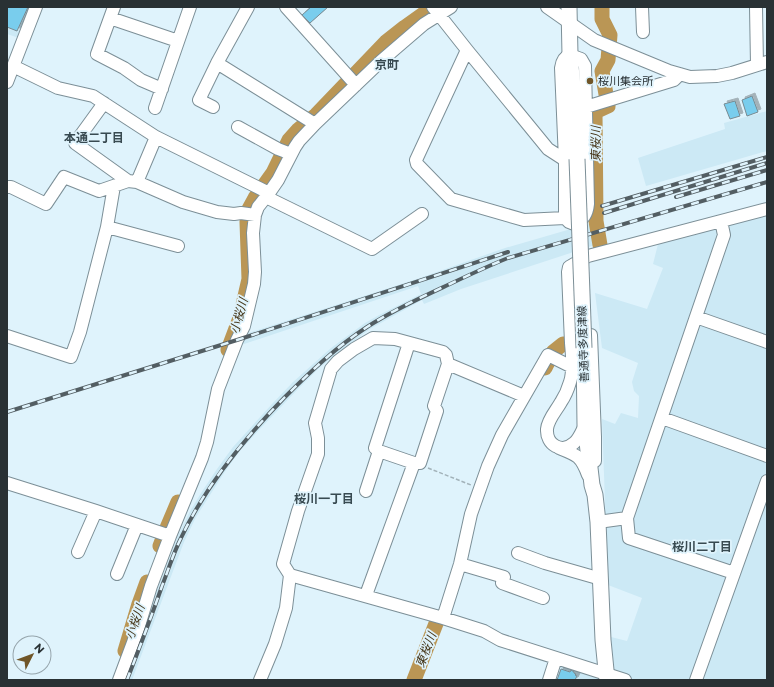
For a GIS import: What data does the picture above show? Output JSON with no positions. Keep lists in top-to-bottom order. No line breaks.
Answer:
{"streets":{"main road":["善通寺多度津線"]},"districts":["京町","本通二丁目","桜川一丁目","桜川二丁目"],"water":["東桜川","小桜川"],"places":["桜川集会所"],"north":"top right"}
